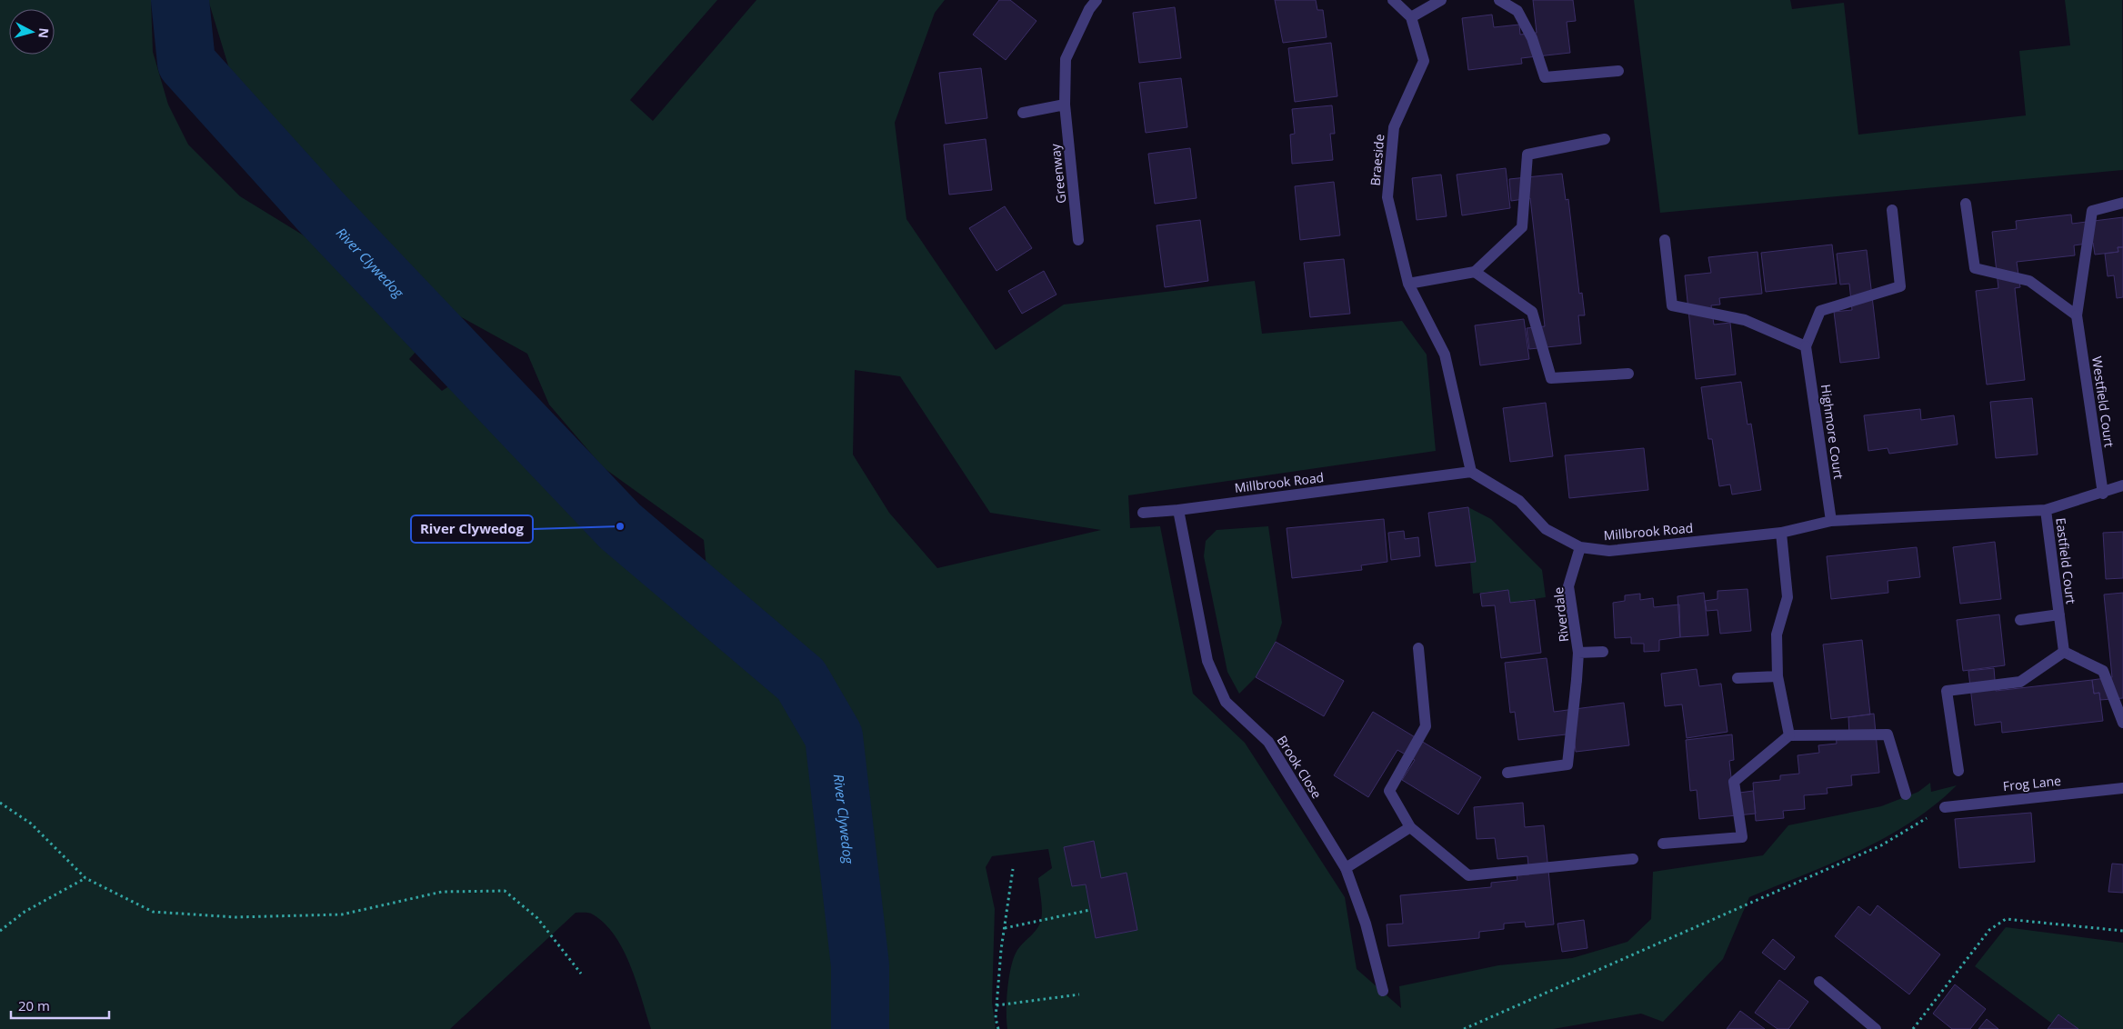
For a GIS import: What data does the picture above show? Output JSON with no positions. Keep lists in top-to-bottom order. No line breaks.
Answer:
{"streets":{"street":["Braeside","Greenway","Westfield Court","Highmore Court","Millbrook Road","Eastfield Court","Riverdale","Brook Close","Frog Lane"]},"crossings":[["Braeside","Millbrook Road"],["Westfield Court","Millbrook Road"],["Highmore Court","Millbrook Road"],["Millbrook Road","Eastfield Court"],["Millbrook Road","Riverdale"],["Millbrook Road","Brook Close"]],"water":["River Clywedog"],"places":["River Clywedog"],"scale_bar":"20 m","north":"right"}
